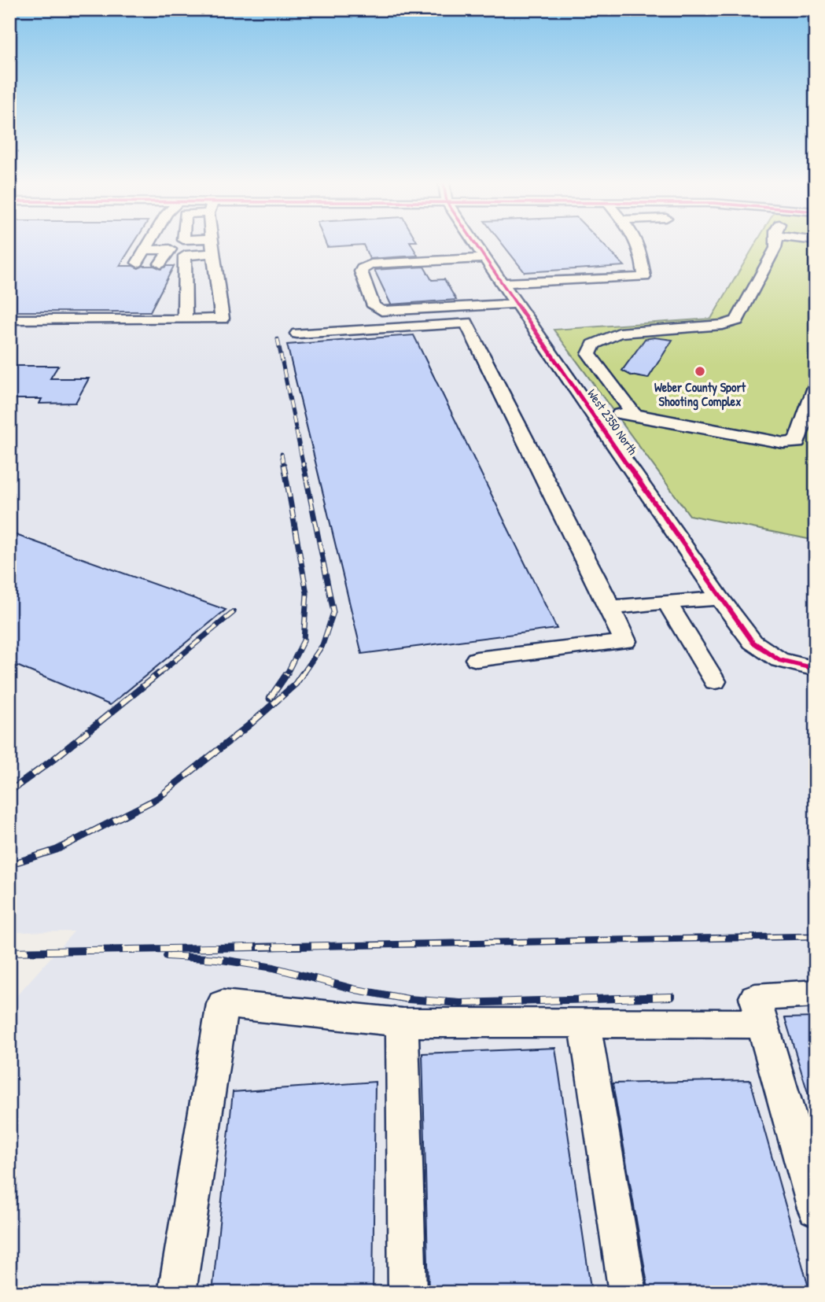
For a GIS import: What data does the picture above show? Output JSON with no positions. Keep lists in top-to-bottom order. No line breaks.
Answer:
{"streets":{"street":["West 2350 North"]},"places":["Weber County Sport Shooting Complex"]}
